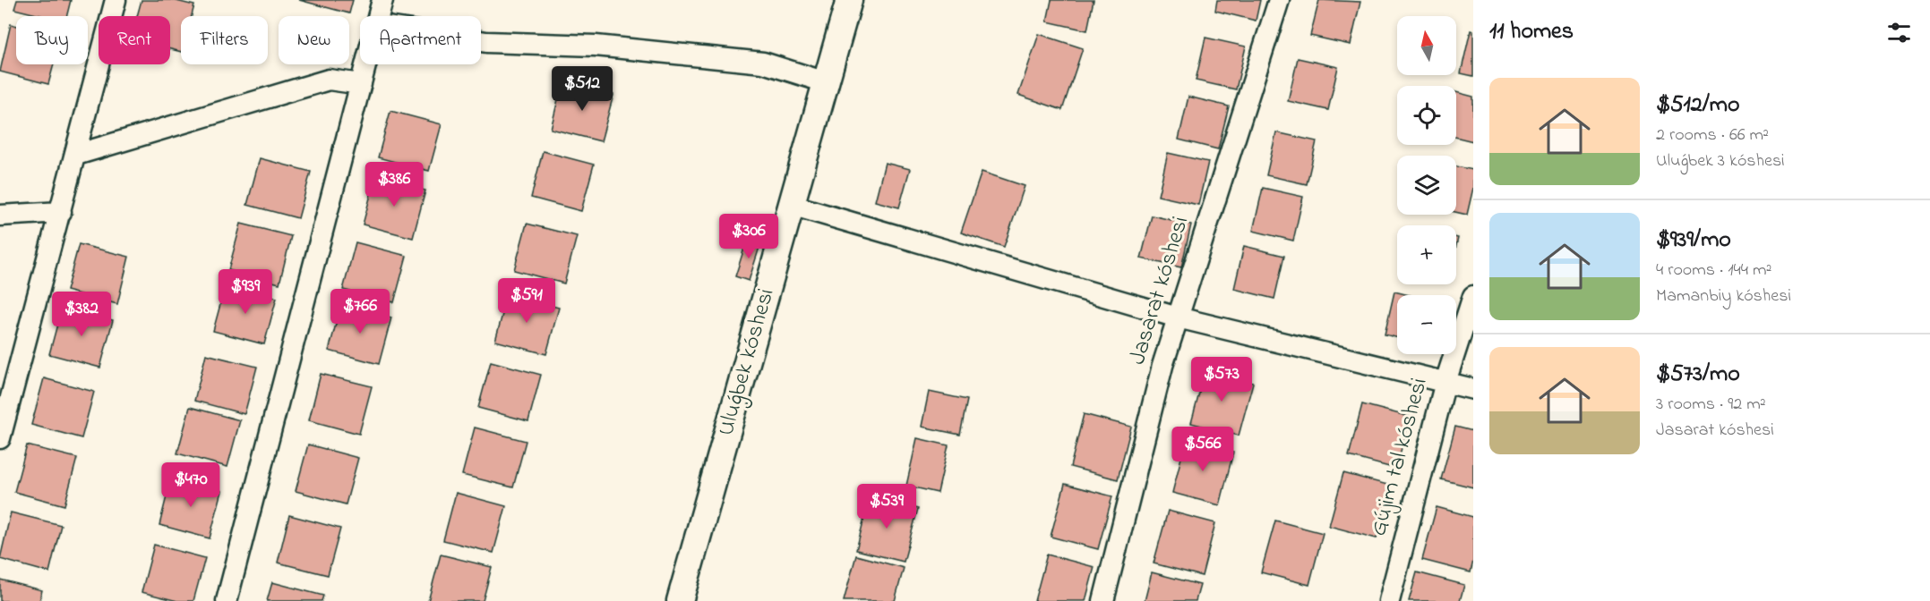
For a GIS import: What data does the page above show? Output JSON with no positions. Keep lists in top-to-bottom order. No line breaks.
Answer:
{"streets":{"street":["Jasarat kóshesi","Uluǵbek kóshesi","Gújim tal kóshesi"]},"north":"top","page":{"heading":"11 homes","map_buttons":["+","−"],"chip":["Buy","Rent","Filters","New","Apartment"],"list":[{"name":"$512/mo","note":"2 rooms · 66 m² · Uluǵbek 3 kóshesi"},{"name":"$939/mo","note":"4 rooms · 144 m² · Mamanbiy kóshesi"},{"name":"$573/mo","note":"3 rooms · 92 m² · Jasarat kóshesi"}],"price":["$512","$386","$306","$939","$591","$766","$382","$573","$566","$470","$539"]}}
